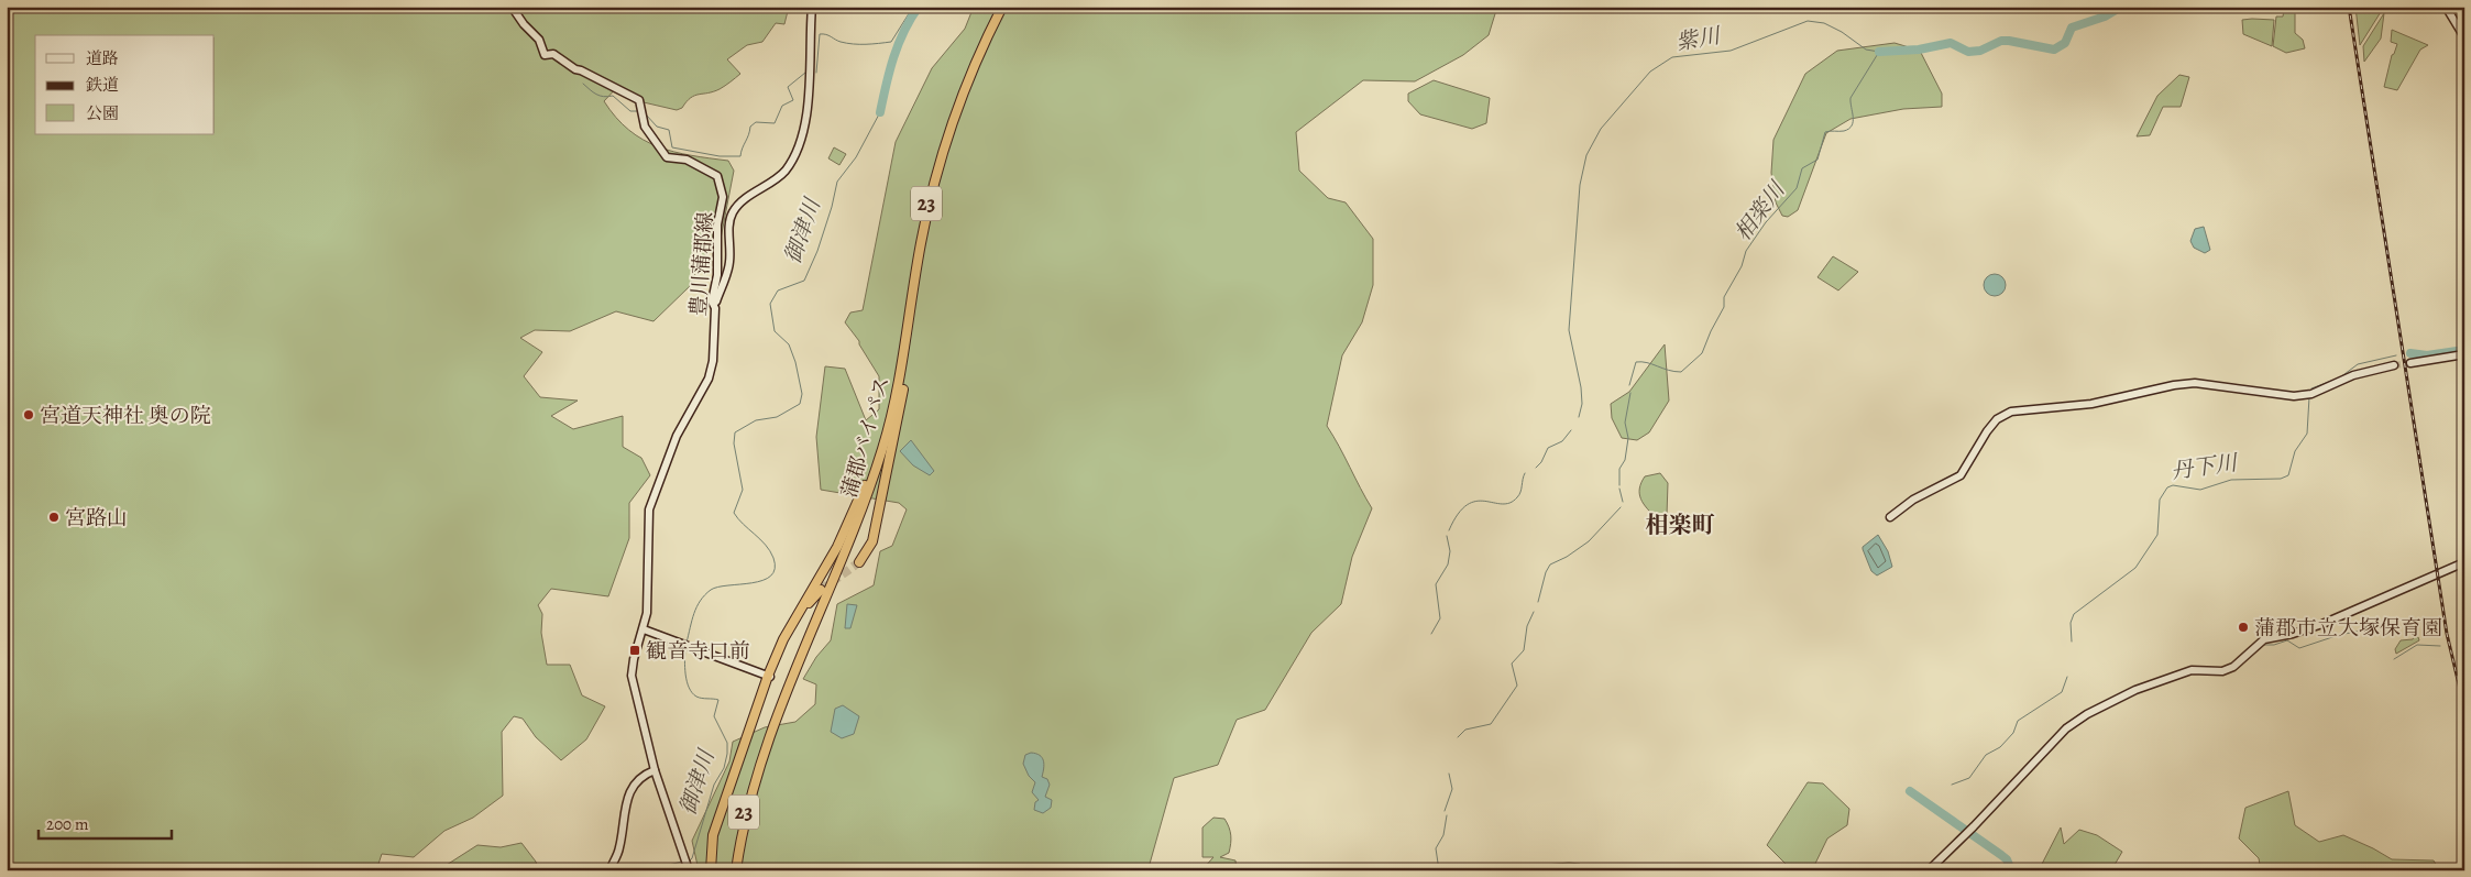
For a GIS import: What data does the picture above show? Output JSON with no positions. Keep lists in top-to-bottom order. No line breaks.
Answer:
{"streets":{"highway":["23","蒲郡バイパス"],"main road":["豊川蒲郡線"]},"districts":["相楽町"],"water":["紫川","相楽川","御津川","丹下川"],"places":{"other":["宮道天神社 奥の院","宮路山","蒲郡市立大塚保育園"],"transit":["観音寺口前"]},"legend":["道路","鉄道","公園"],"scale_bar":"200 m"}
